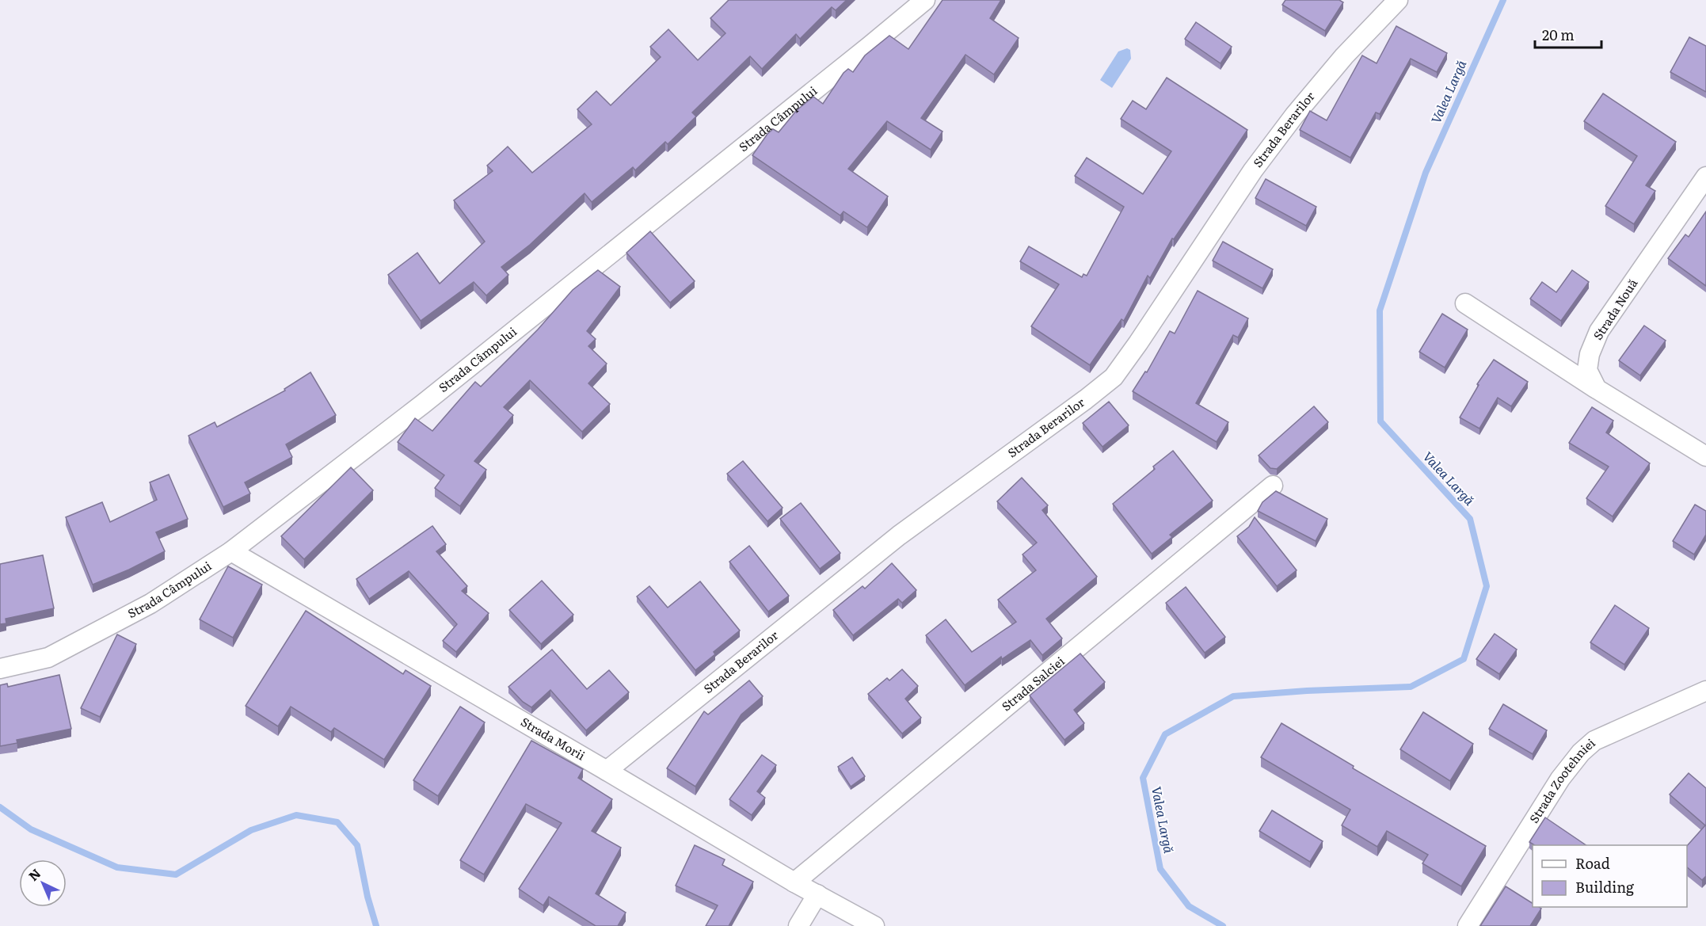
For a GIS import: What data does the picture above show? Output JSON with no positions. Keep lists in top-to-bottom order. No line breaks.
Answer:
{"streets":{"street":["Strada Câmpului","Strada Berarilor","Strada Nouă","Strada Salciei","Strada Morii","Strada Zootehniei"]},"crossings":[["Strada Câmpului","Strada Morii"],["Strada Berarilor","Strada Morii"],["Strada Salciei","Strada Morii"]],"water":["Valea Largă"],"legend":["Road","Building"],"scale_bar":"20 m","north":"top left"}
